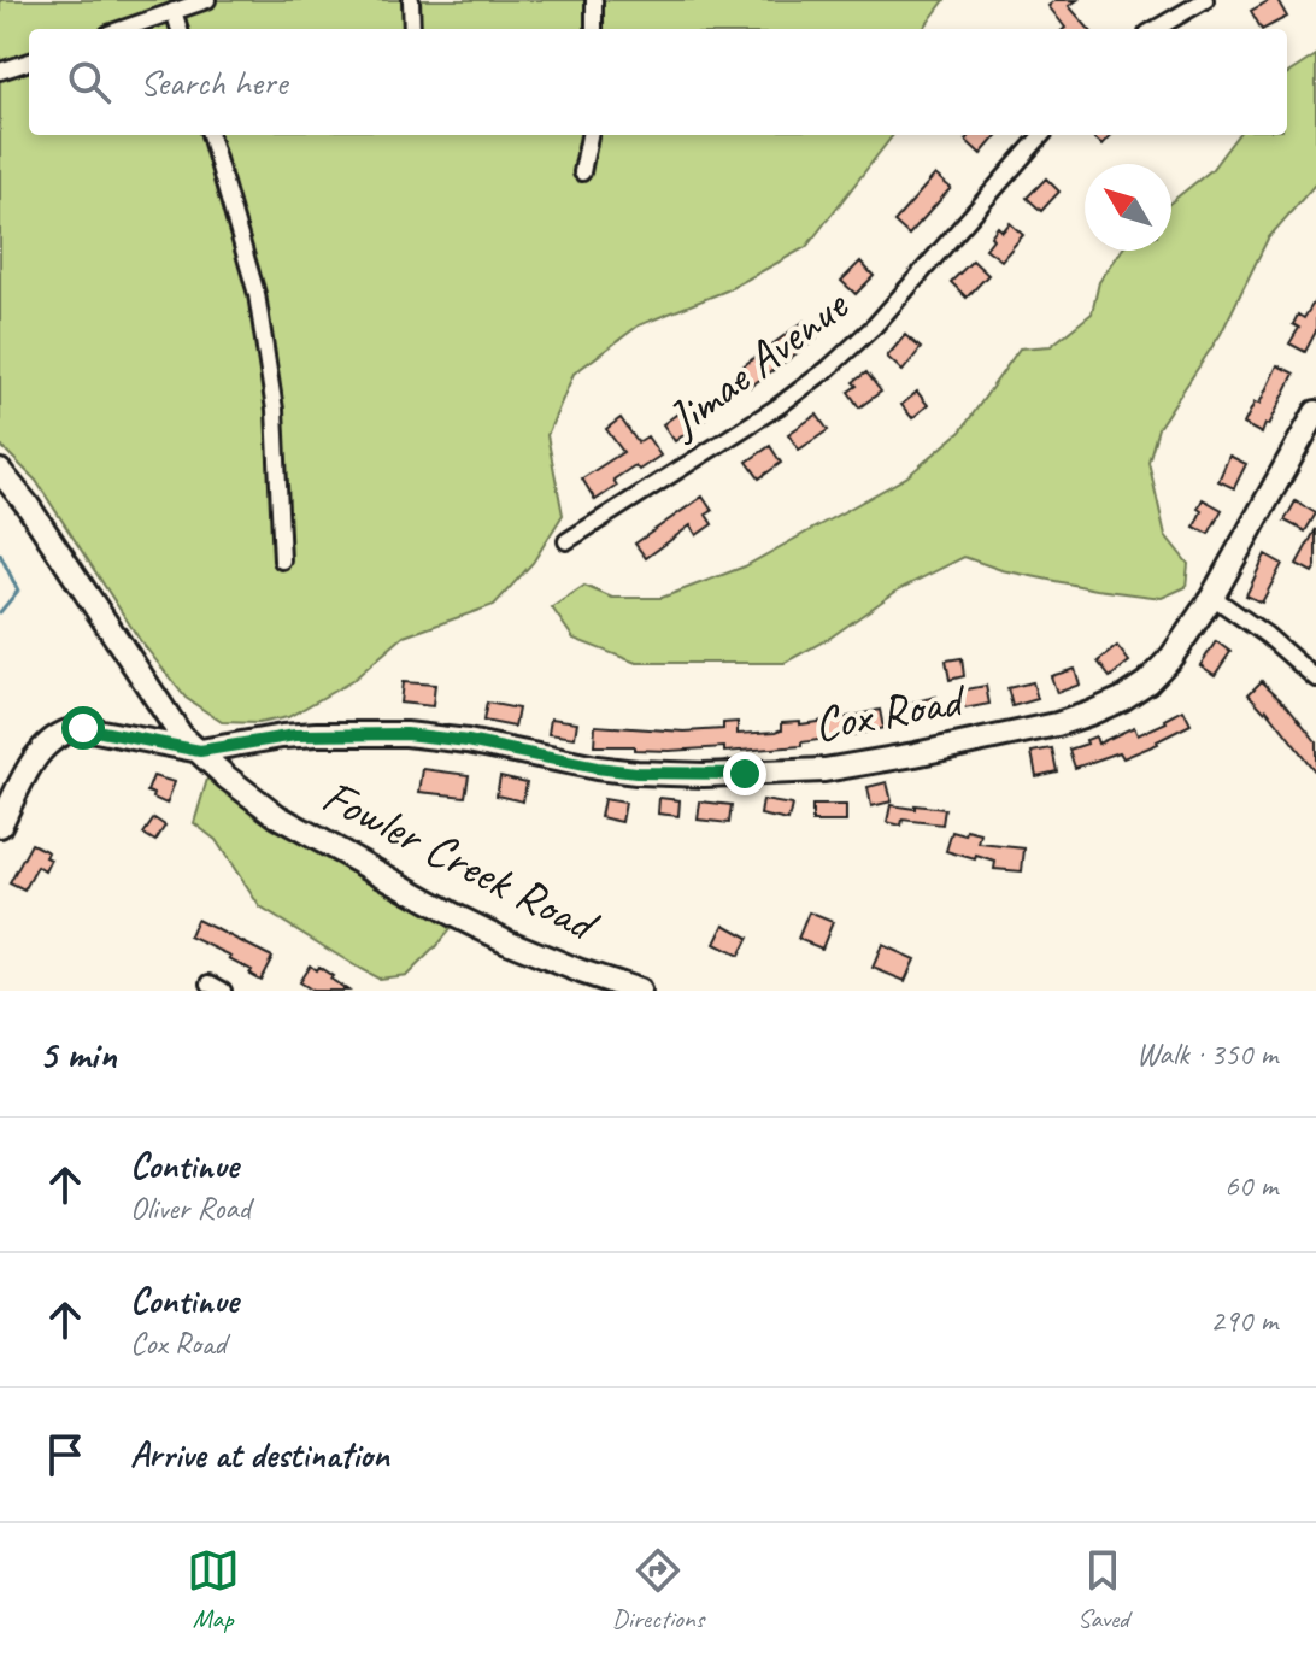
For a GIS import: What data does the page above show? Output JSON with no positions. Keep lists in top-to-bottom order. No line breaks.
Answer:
{"streets":{"street":["Jimae Avenue","Cox Road","Fowler Creek Road"]},"crossings":[["Cox Road","Fowler Creek Road"]],"north":"top left","page":{"search":"Search here","heading":["5 min","Walk · 350 m"],"list":[["Continue","Oliver Road","60 m"],["Continue","Cox Road","290 m"],"Arrive at destination"],"nav":["Map","Directions","Saved"]}}
